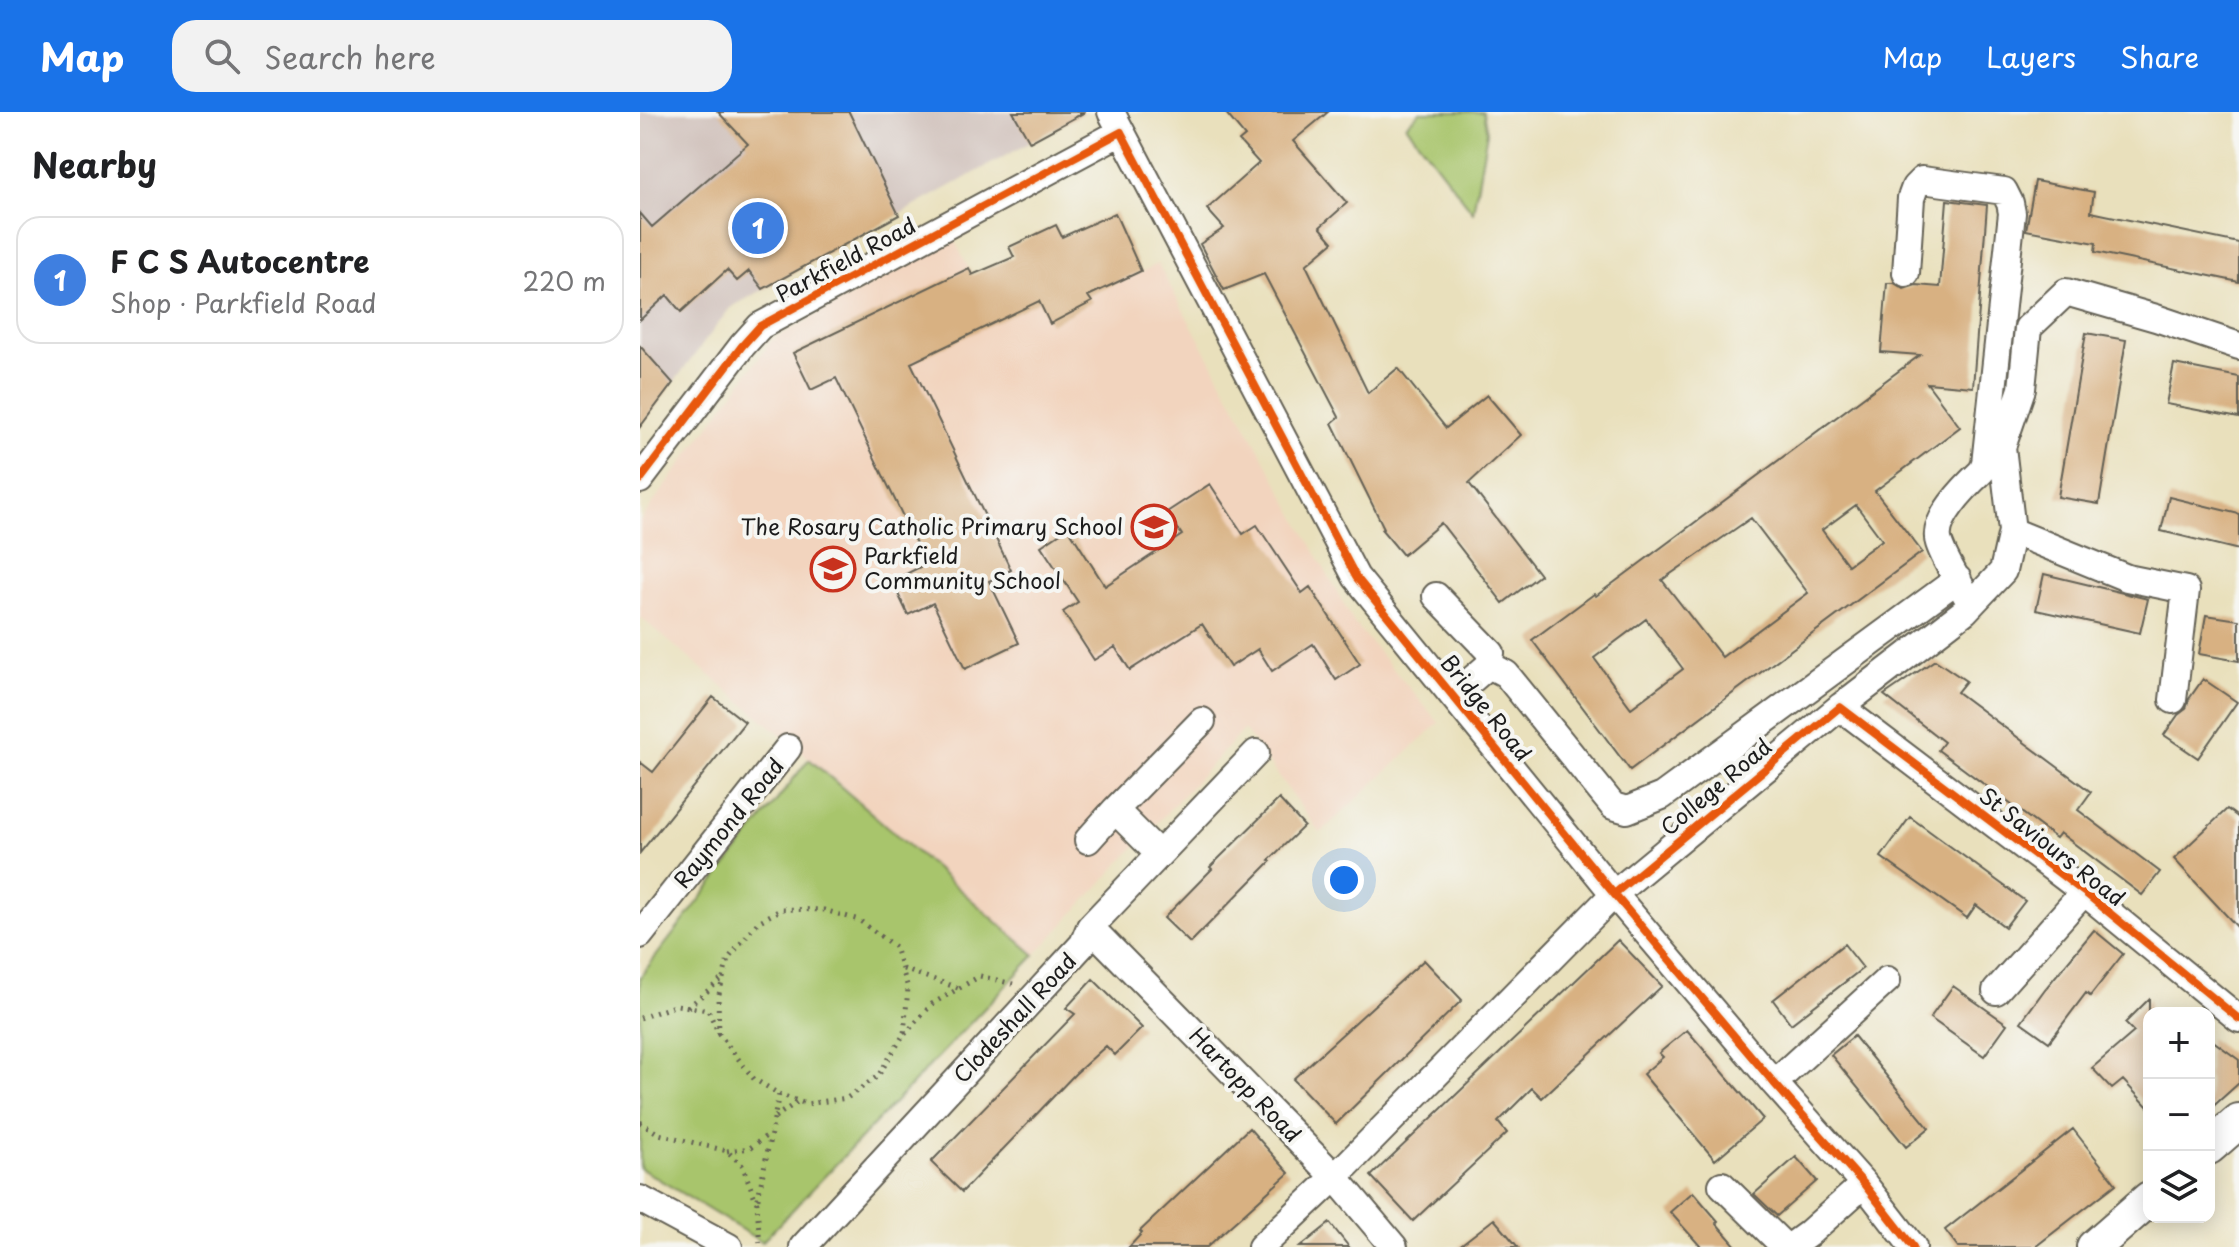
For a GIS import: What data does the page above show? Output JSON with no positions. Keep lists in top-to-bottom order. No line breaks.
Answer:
{"streets":{"street":["Parkfield Road","Bridge Road","College Road","Raymond Road","St Saviours Road","Clodeshall Road","Hartopp Road"]},"crossings":[["Parkfield Road","Bridge Road"],["Bridge Road","College Road"],["College Road","St Saviours Road"],["College Road","Hartopp Road"],["Clodeshall Road","Hartopp Road"]],"places":{"school or university":["The Rosary Catholic Primary School","Parkfield Community School"]},"page":{"header":"Map","search":"Search here","nav":["Map","Layers","Share"],"heading":"Nearby","pins":"1","list":[{"mark":"1","name":"F C S Autocentre","note":"Shop · Parkfield Road","value":"220 m"}],"map_buttons":["+","−"]}}
